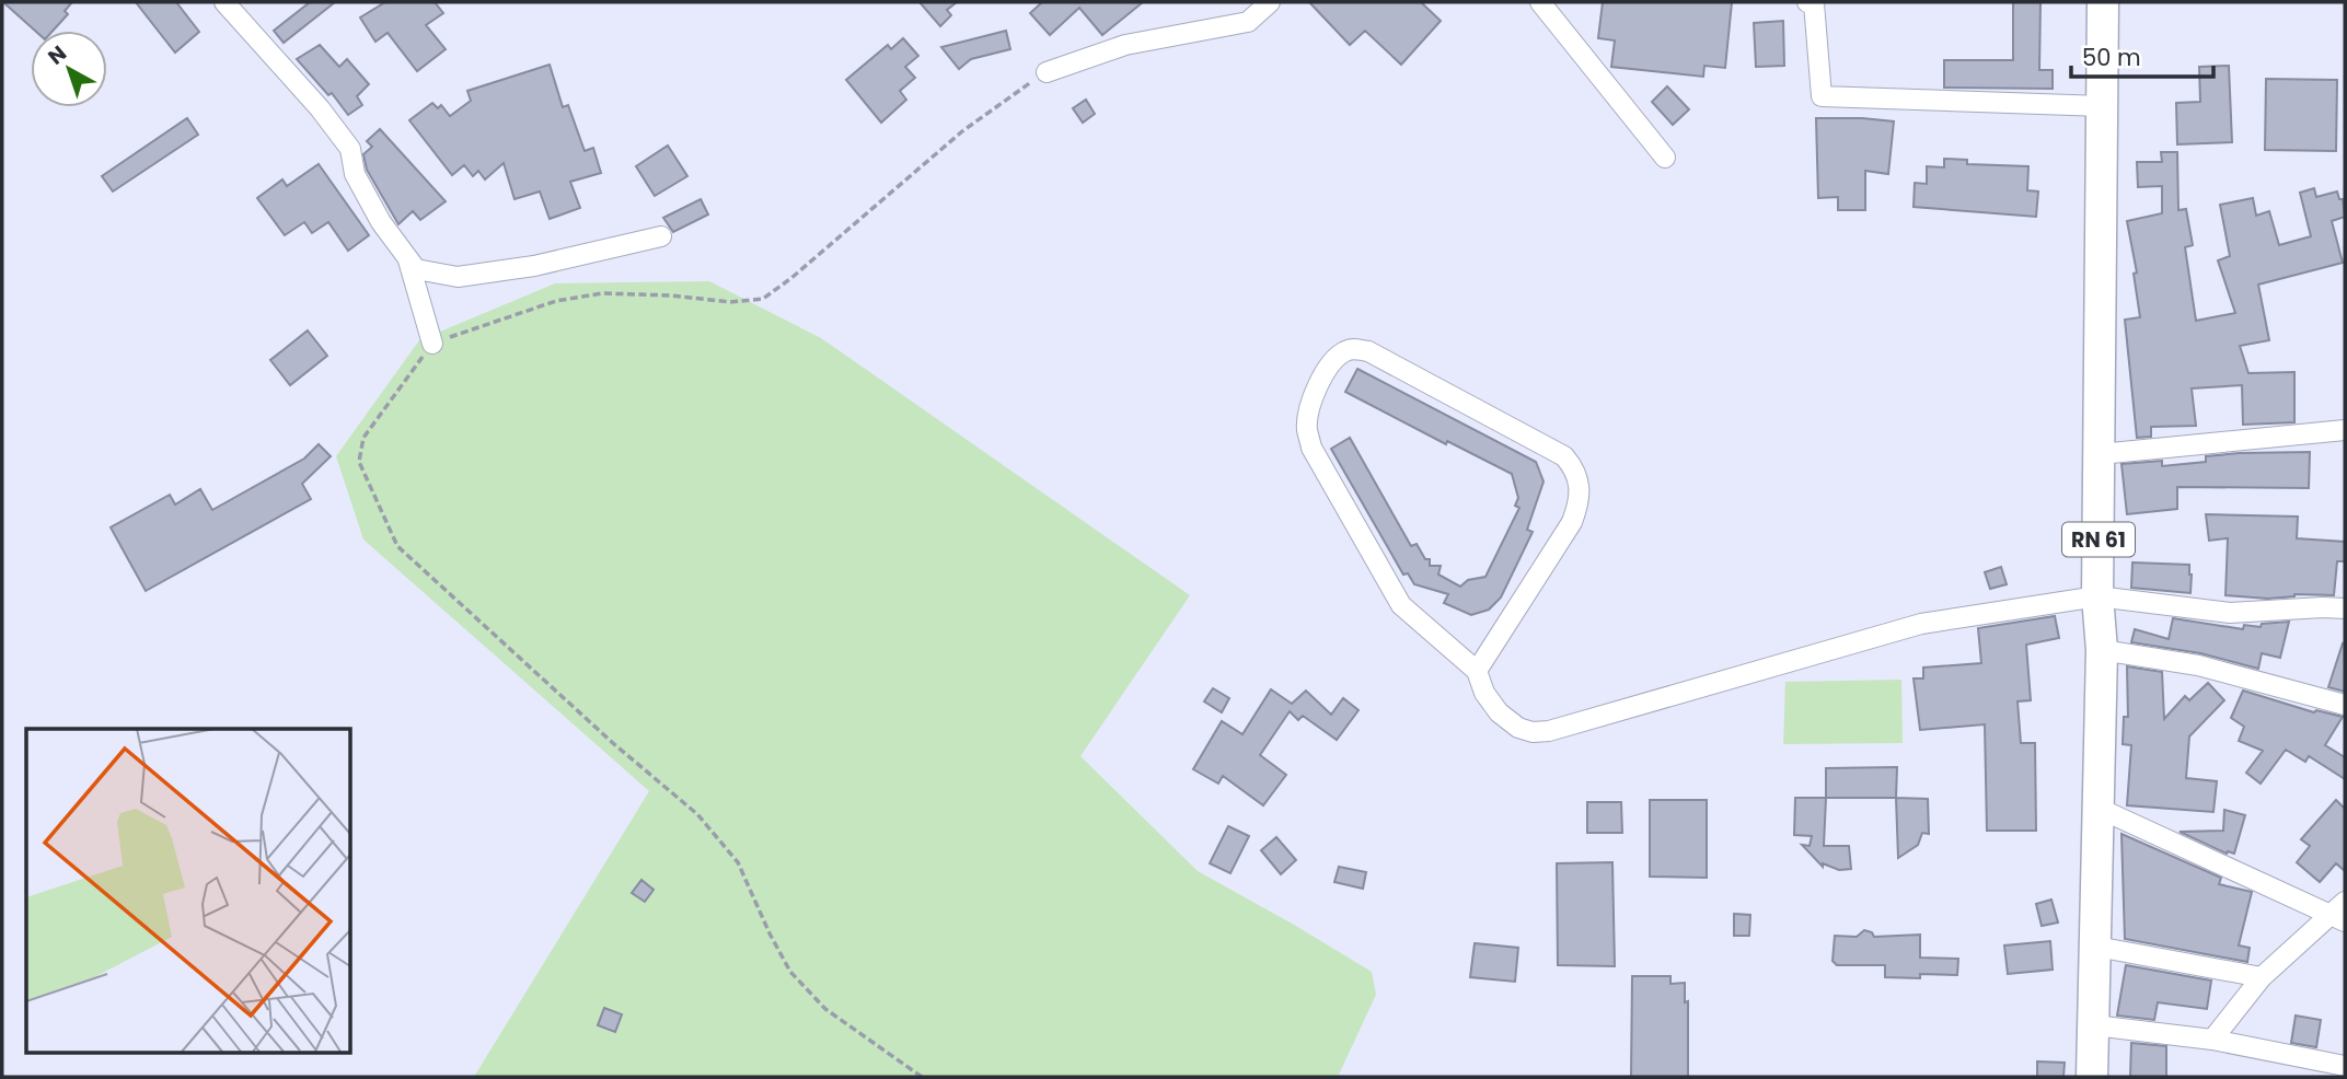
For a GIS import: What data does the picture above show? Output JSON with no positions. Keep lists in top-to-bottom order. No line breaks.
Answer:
{"streets":{"main road":["RN 61"]},"scale_bar":"50 m","north":"top left"}
